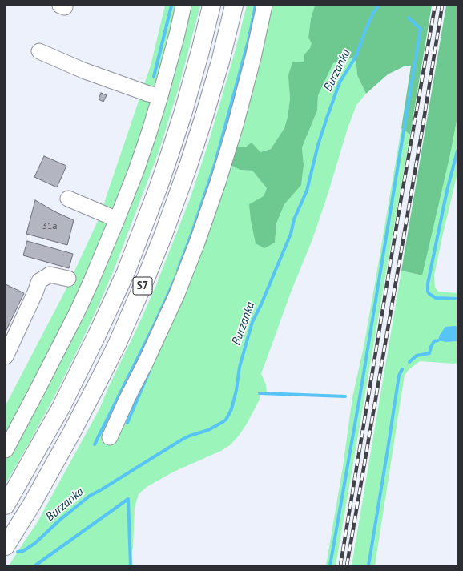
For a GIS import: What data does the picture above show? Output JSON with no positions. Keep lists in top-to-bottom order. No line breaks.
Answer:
{"streets":{"highway":["S7"]},"water":["Burzanka"],"house_numbers":["31a"]}
